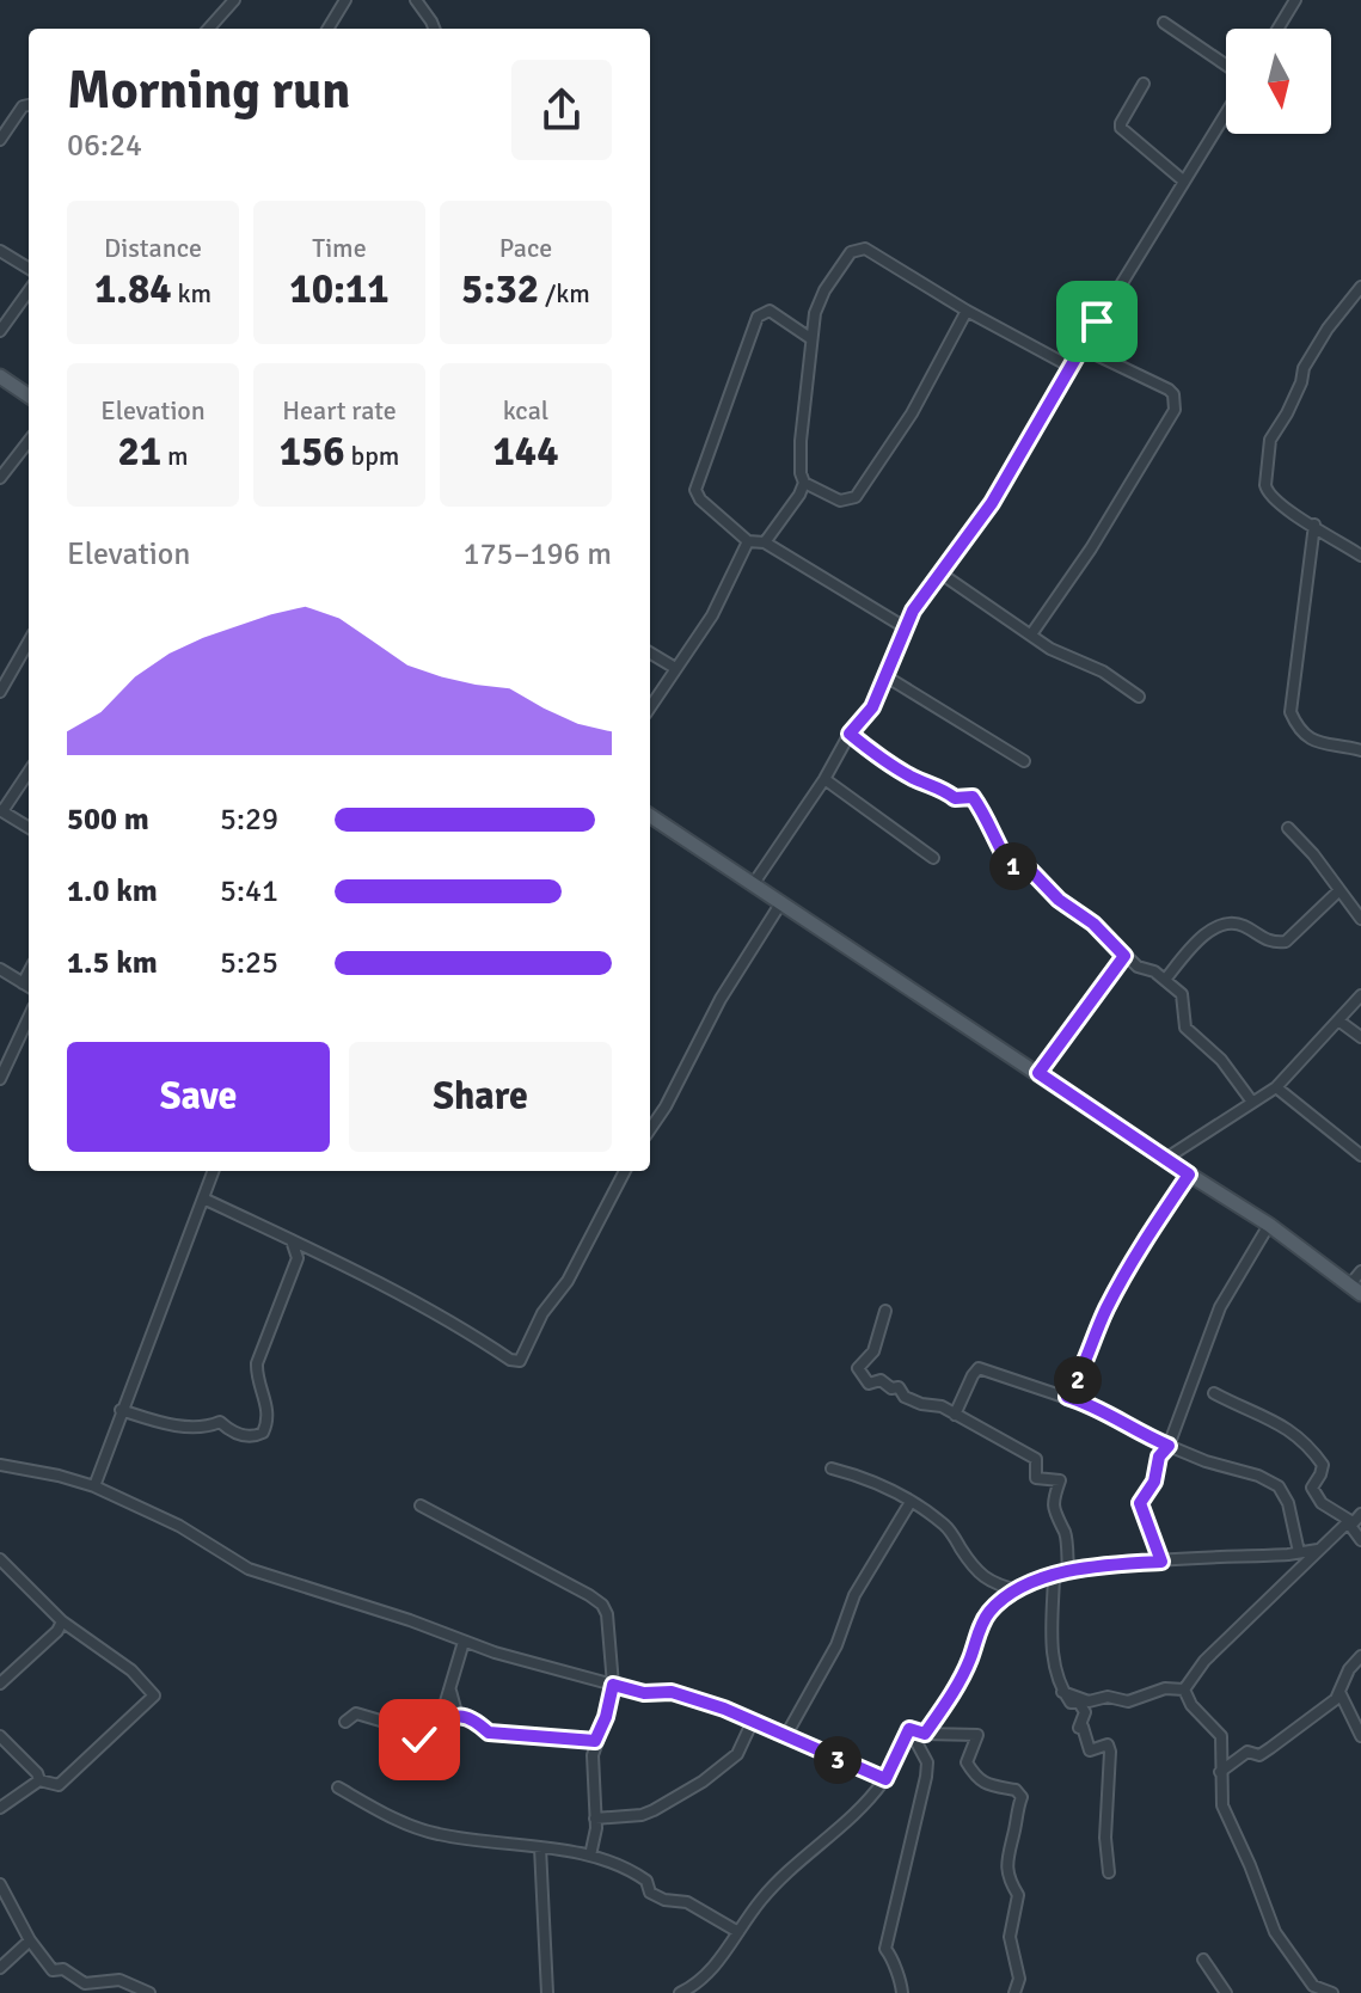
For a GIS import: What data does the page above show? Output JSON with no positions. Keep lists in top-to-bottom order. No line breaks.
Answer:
{"north":"bottom","page":{"heading":["Morning run","06:24"],"stats":[["Distance","1.84 km"],["Time","10:11"],["Pace","5:32 /km"],["Elevation","21 m"],["Heart rate","156 bpm"],["kcal","144"]],"chart":["Elevation","175–196 m"],"list":[{"name":"500 m","note":"5:29"},{"name":"1.0 km","note":"5:41"},{"name":"1.5 km","note":"5:25"}],"pins":["1","2","3"],"buttons":["Save","Share"]}}
